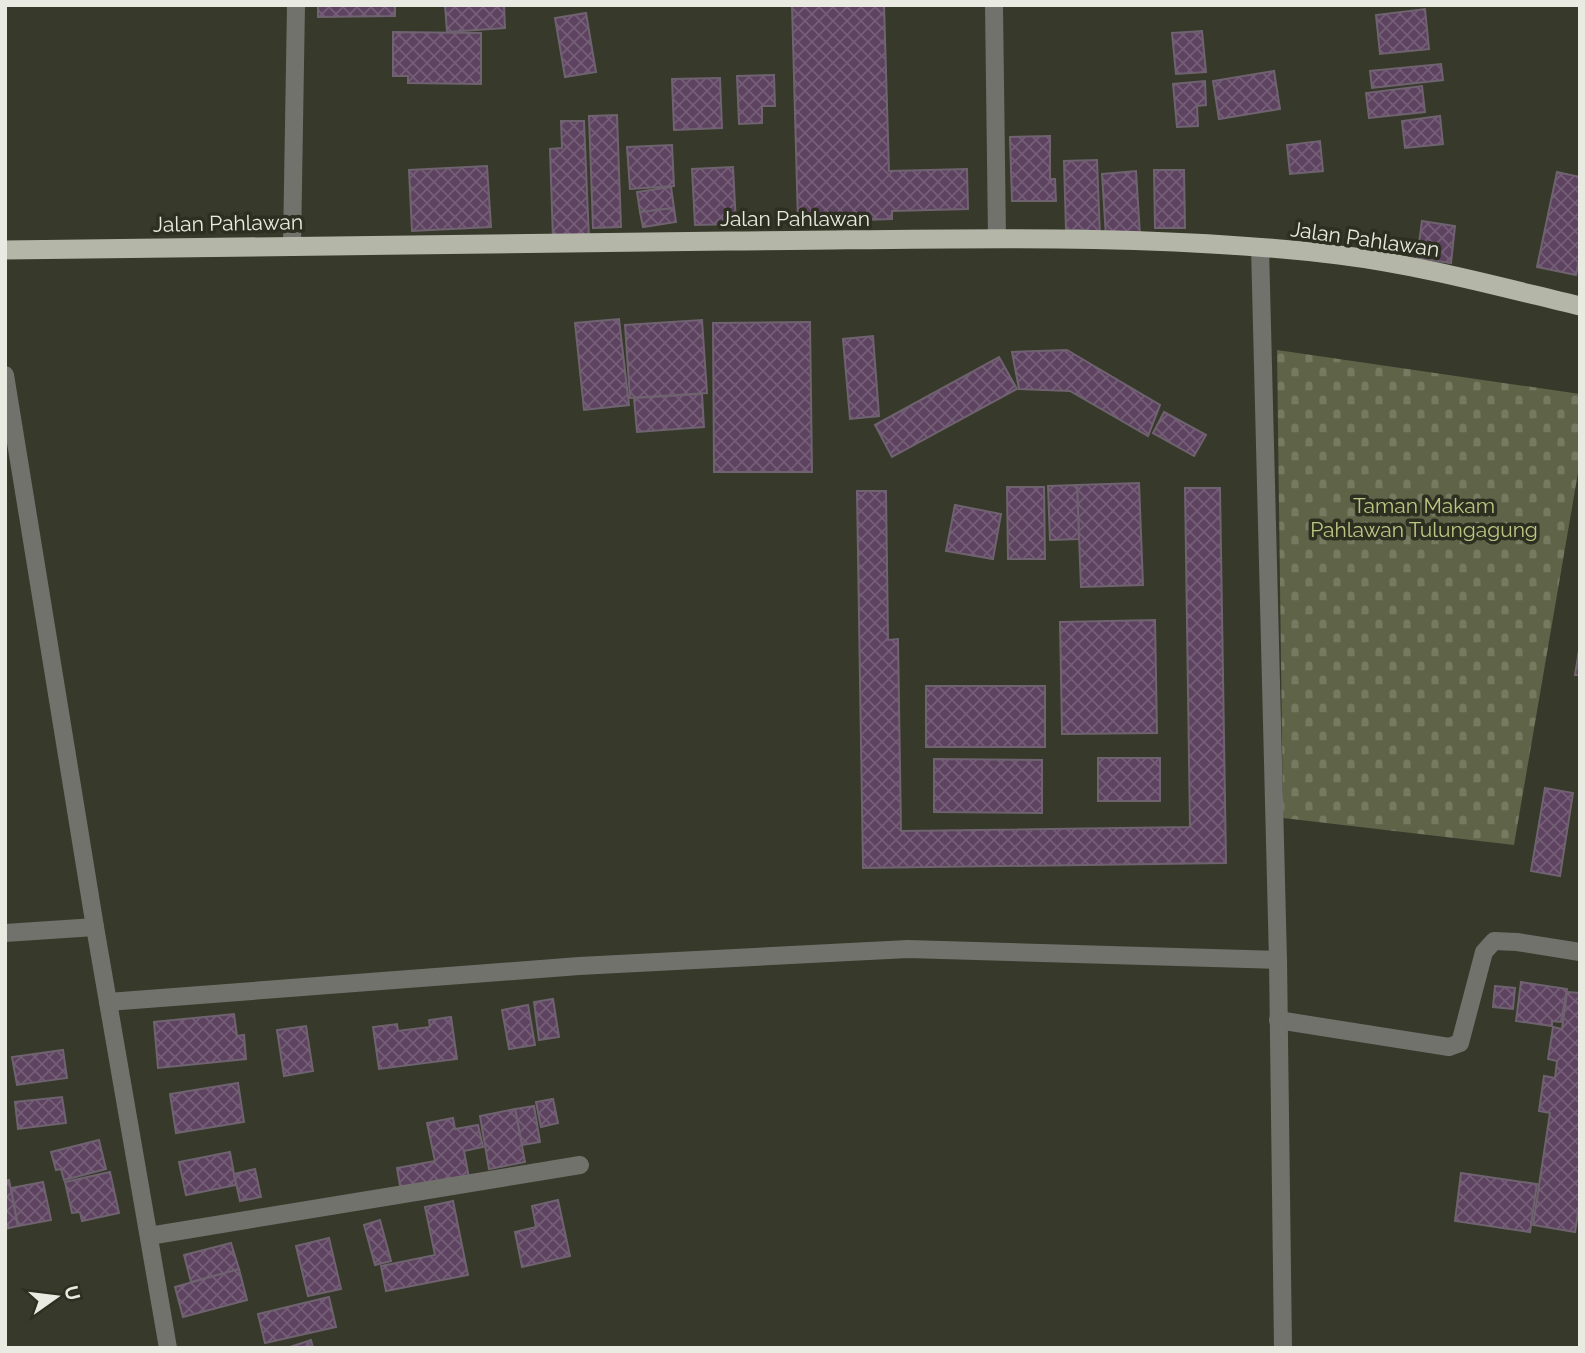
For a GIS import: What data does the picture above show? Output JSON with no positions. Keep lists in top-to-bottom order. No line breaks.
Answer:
{"streets":{"highway":["Jalan Pahlawan"]},"parks":["Taman Makam Pahlawan Tulungagung"],"north":"right"}
